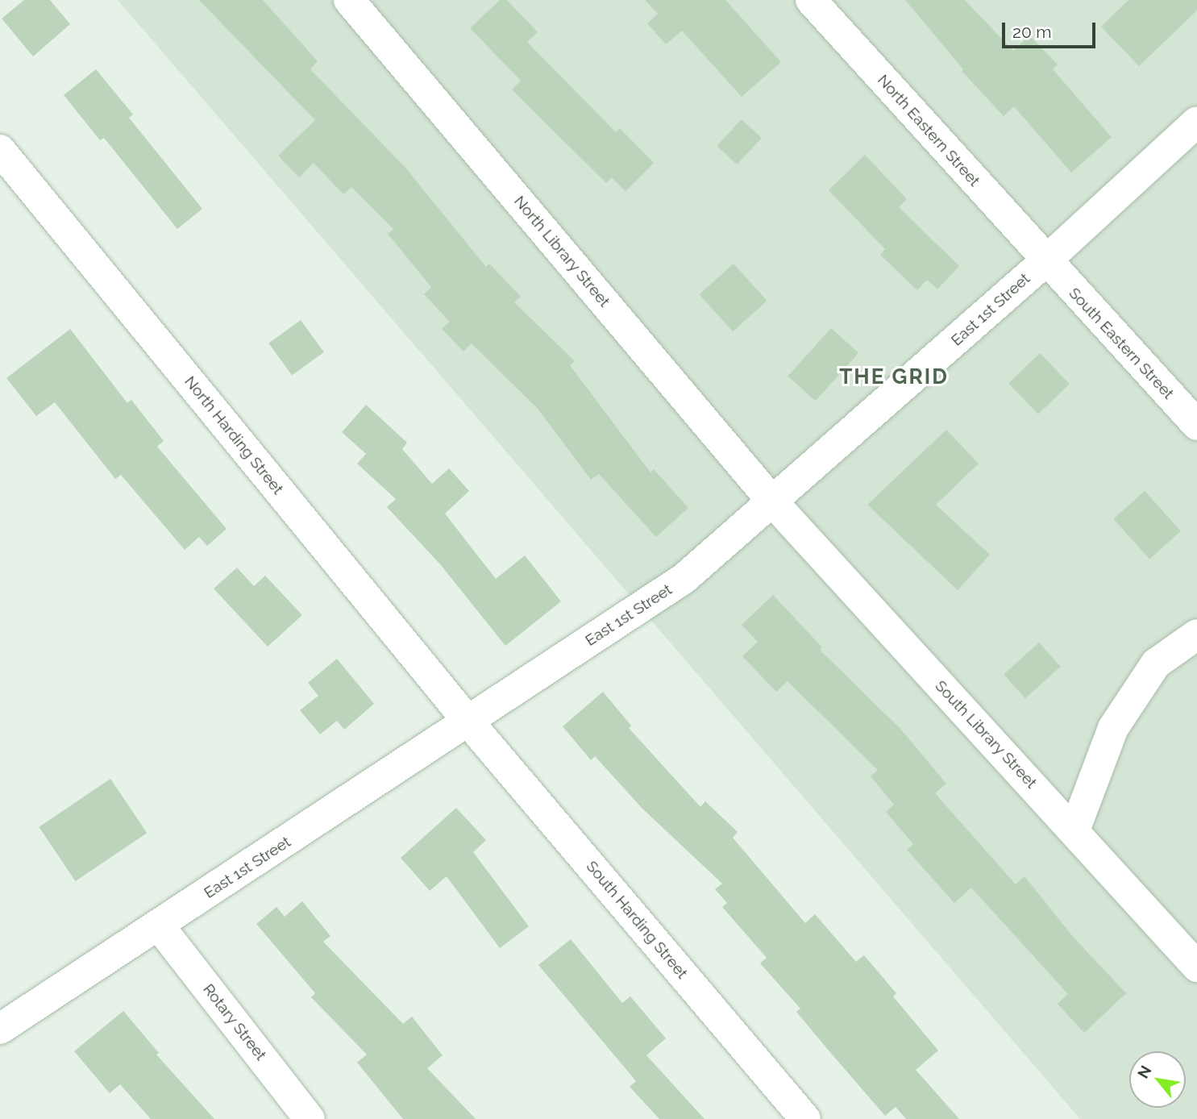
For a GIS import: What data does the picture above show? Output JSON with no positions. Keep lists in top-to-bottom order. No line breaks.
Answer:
{"streets":{"street":["North Eastern Street","North Library Street","East 1st Street","South Eastern Street","North Harding Street","South Library Street","South Harding Street","Rotary Street"]},"crossings":[["North Eastern Street","East 1st Street"],["North Eastern Street","South Eastern Street"],["North Library Street","East 1st Street"],["North Library Street","South Library Street"],["East 1st Street","South Eastern Street"],["East 1st Street","North Harding Street"],["East 1st Street","South Library Street"],["East 1st Street","South Harding Street"],["East 1st Street","Rotary Street"],["North Harding Street","South Harding Street"]],"districts":["THE GRID"],"scale_bar":"20 m","north":"top left"}
